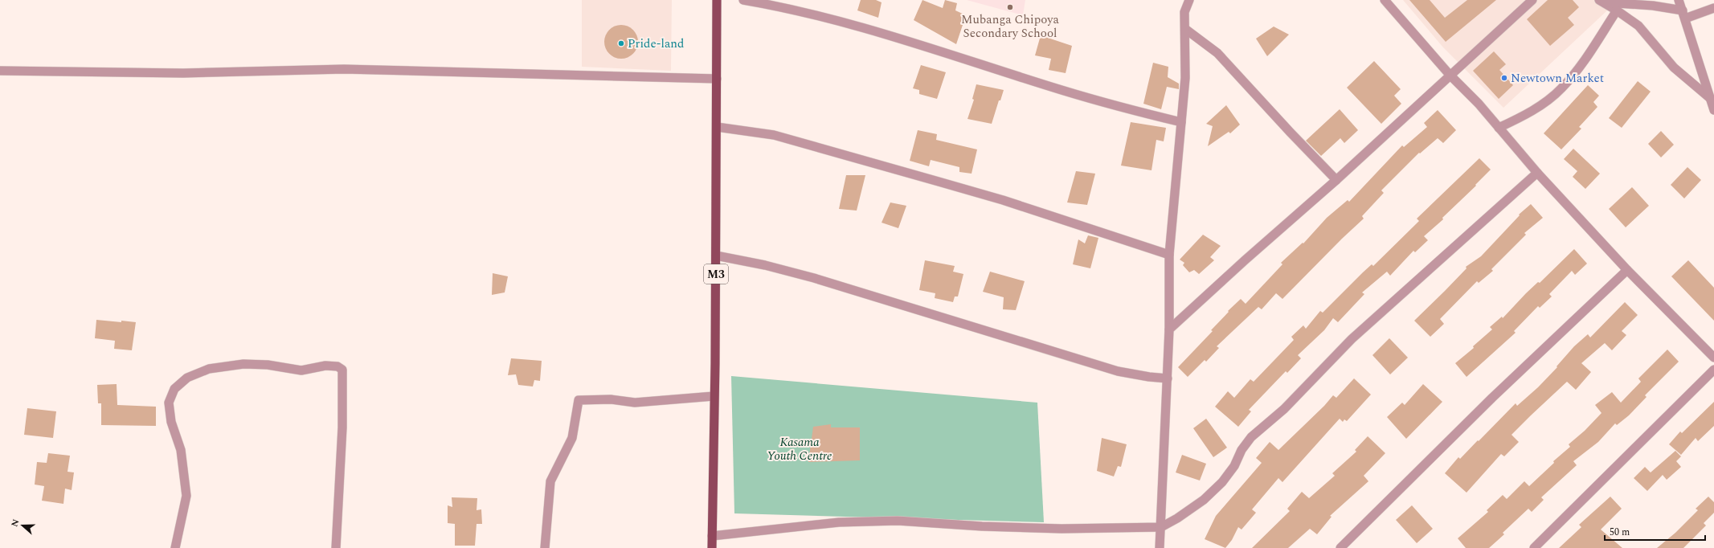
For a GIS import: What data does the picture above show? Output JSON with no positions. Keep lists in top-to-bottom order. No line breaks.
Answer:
{"streets":{"main road":["M3"]},"parks":["Kasama Youth Centre"],"places":["Mubanga Chipoya Secondary School","Pride-land","Newtown Market"],"scale_bar":"50 m","north":"left"}
